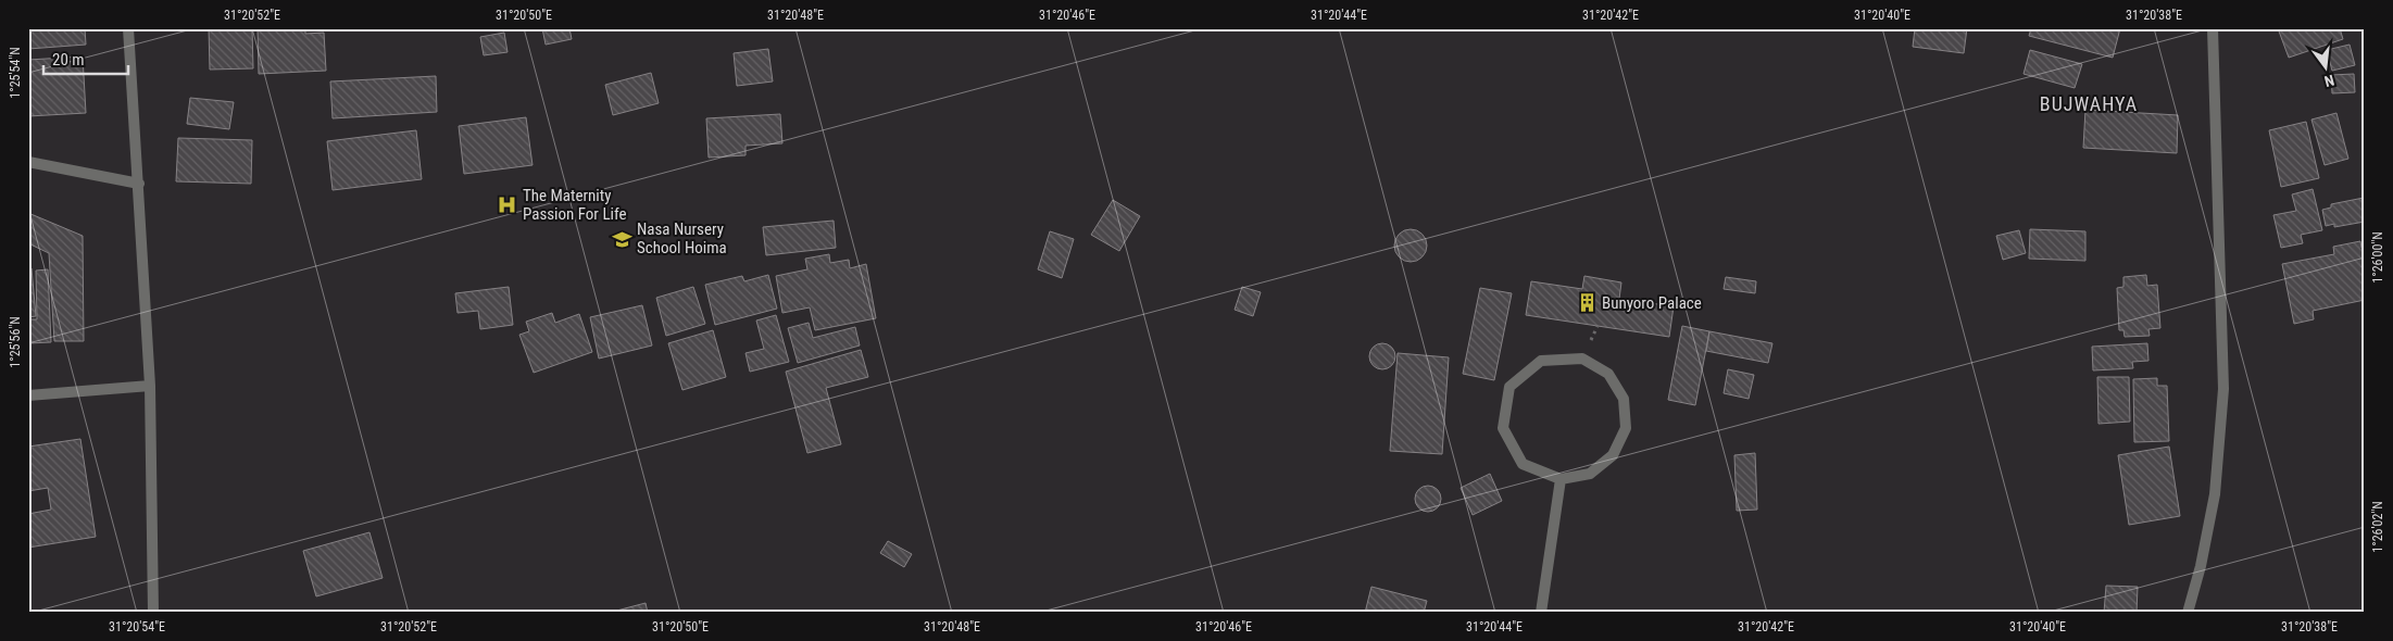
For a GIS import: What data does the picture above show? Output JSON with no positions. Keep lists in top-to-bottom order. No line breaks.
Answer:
{"districts":["BUJWAHYA"],"places":{"hospital":["The Maternity Passion For Life"],"school or university":["Nasa Nursery School Hoima"],"building":["Bunyoro Palace"]},"scale_bar":"20 m","north":"bottom","coordinates":["31°20'52\"E","31°20'50\"E","31°20'48\"E","31°20'46\"E","31°20'44\"E","31°20'42\"E","31°20'40\"E","31°20'38\"E","1°25'54\"N","1°26'00\"N","1°25'56\"N","1°26'02\"N","31°20'54\"E"]}
